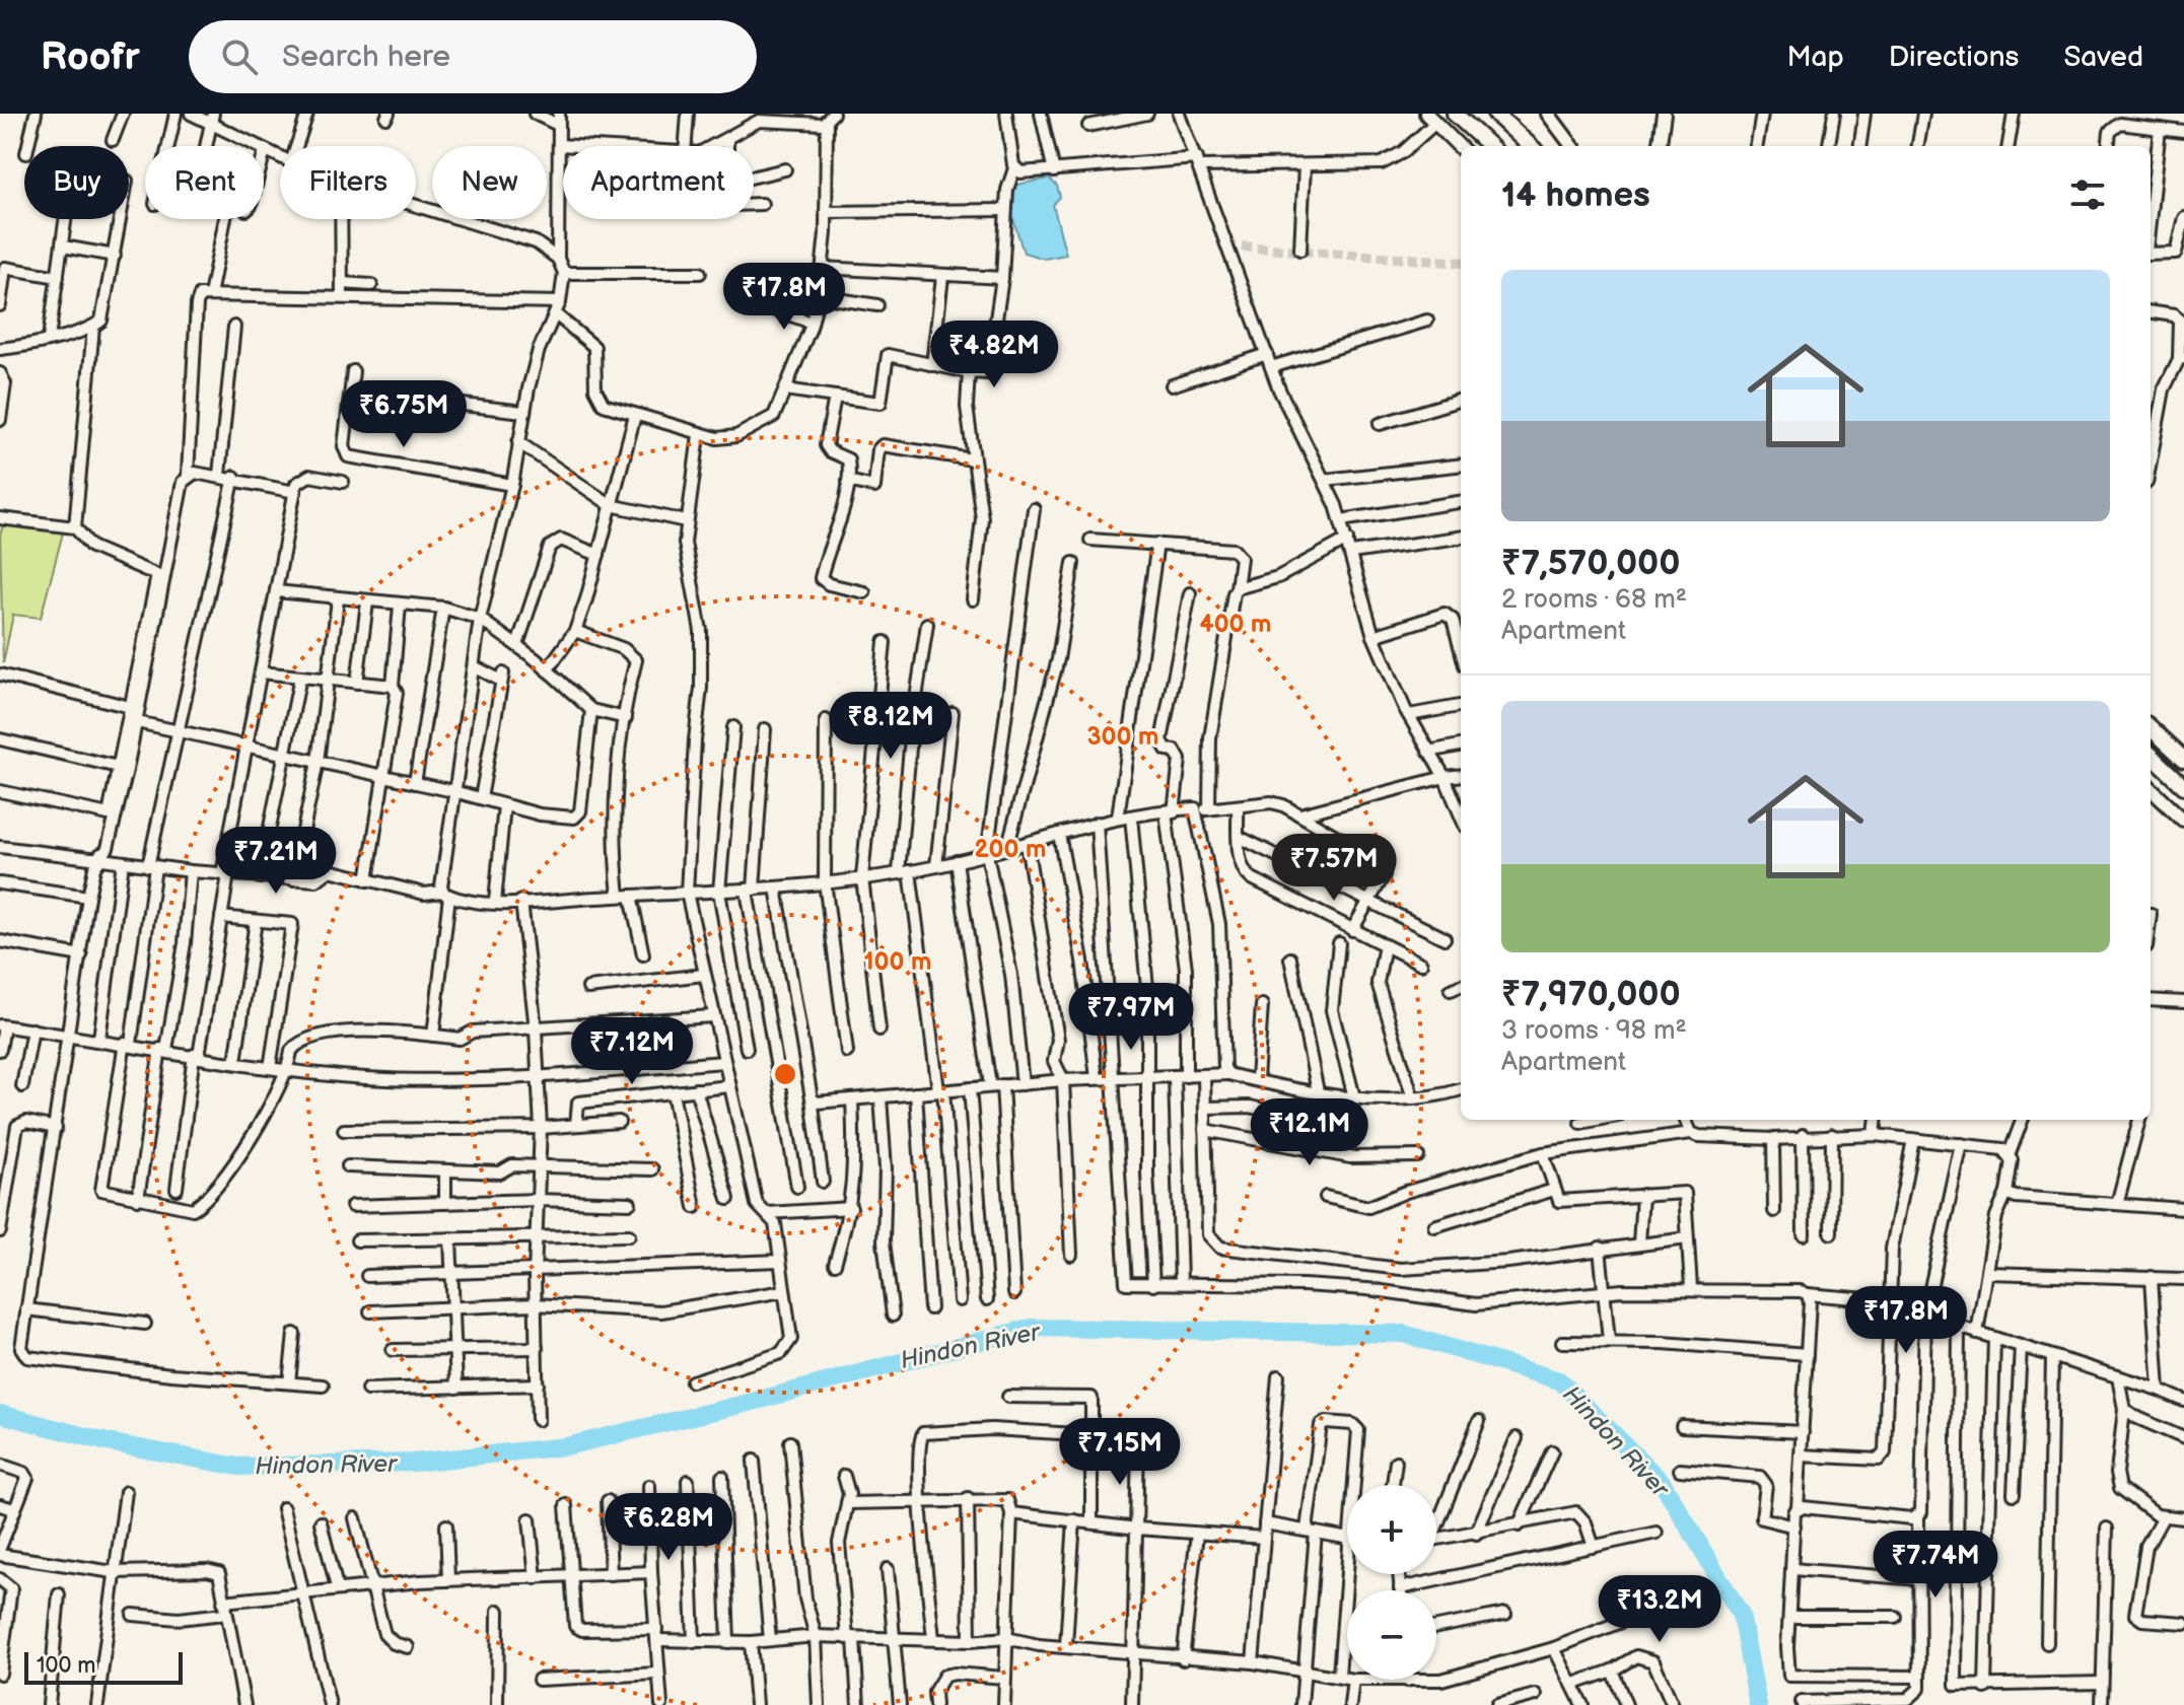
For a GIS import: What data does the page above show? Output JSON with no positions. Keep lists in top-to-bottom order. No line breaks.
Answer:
{"water":["Hindon River"],"scale_bar":"100 m","page":{"header":"Roofr","search":"Search here","nav":["Map","Directions","Saved"],"chip":["Buy","Rent","Filters","New","Apartment"],"heading":"14 homes","list":[{"name":"₹7,570,000","note":"2 rooms · 68 m² · Apartment"},{"name":"₹7,970,000","note":"3 rooms · 98 m² · Apartment"}],"price":["₹17.8M","₹4.82M","₹6.75M","₹8.12M","₹7.21M","₹7.57M","₹7.97M","₹7.12M","₹12.1M","₹17.8M","₹7.15M","₹6.28M","₹7.74M","₹13.2M"],"map_buttons":["+","−"],"scale":"100 m"},"rings":["400 m","300 m","200 m","100 m"]}
